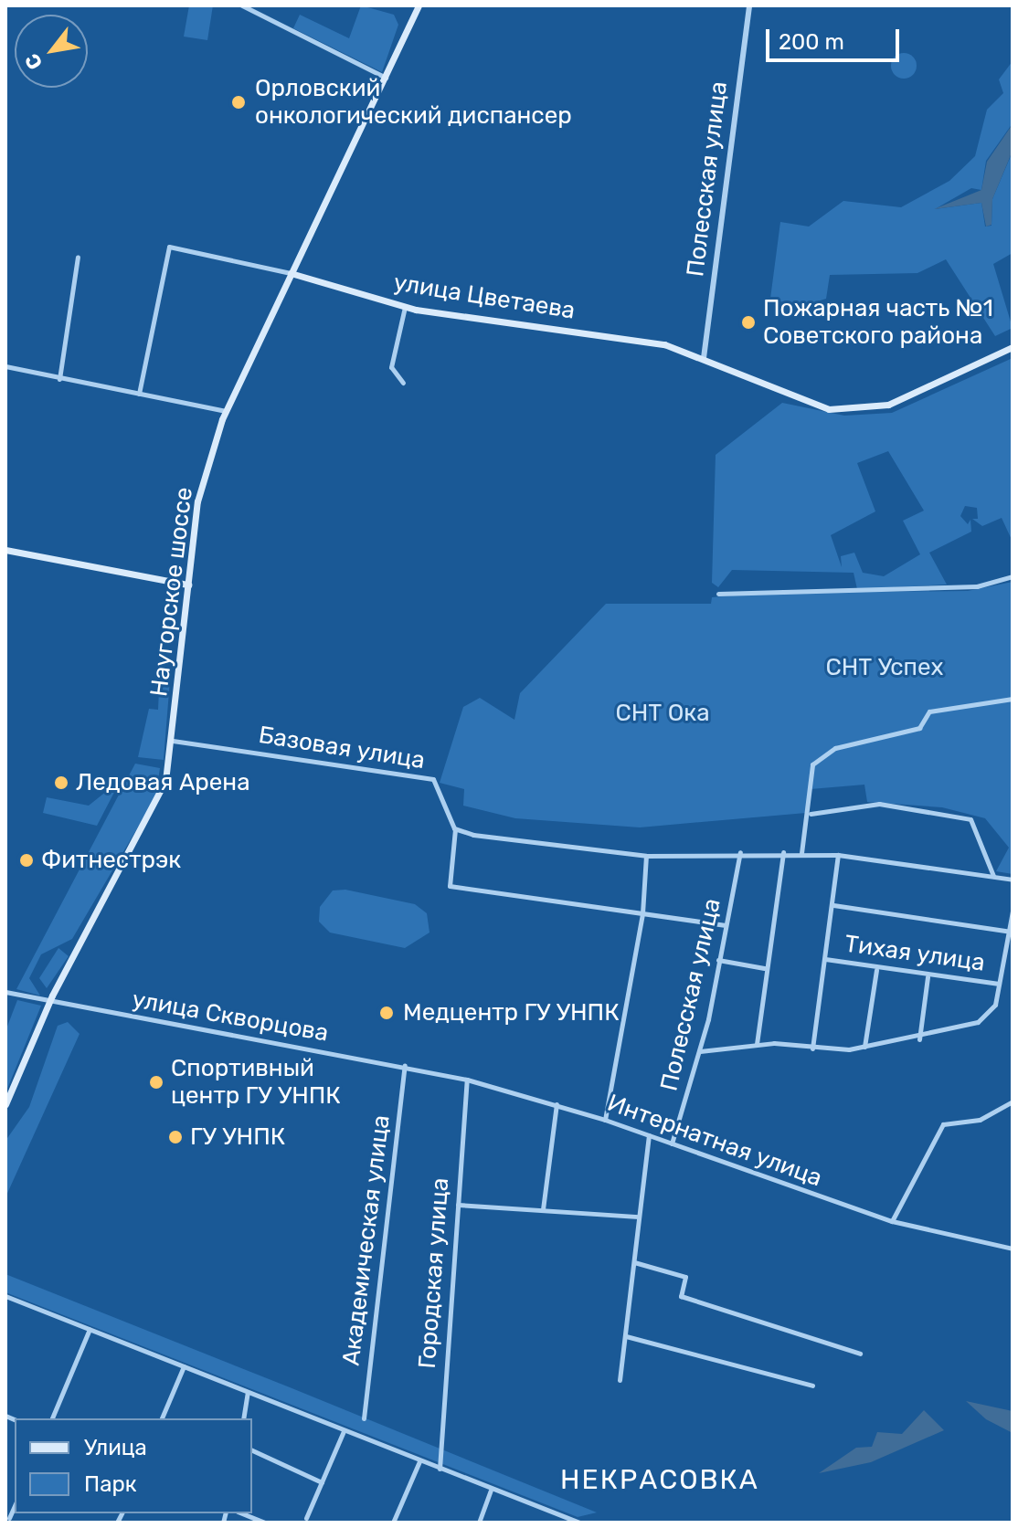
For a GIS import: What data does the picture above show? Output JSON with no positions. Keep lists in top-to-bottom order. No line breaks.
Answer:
{"streets":{"main road":["улица Цветаева","Наугорское шоссе"],"street":["Полесская улица","Базовая улица","Тихая улица","улица Скворцова","Интернатная улица","Академическая улица","Городская улица"]},"crossings":[["Полесская улица","улица Цветаева"],["Полесская улица","Интернатная улица"],["улица Цветаева","Наугорское шоссе"],["Наугорское шоссе","Базовая улица"],["Наугорское шоссе","улица Скворцова"],["улица Скворцова","Интернатная улица"],["улица Скворцова","Академическая улица"],["Интернатная улица","Академическая улица"],["Интернатная улица","Городская улица"]],"districts":["НЕКРАСОВКА"],"parks":["СНТ Успех","СНТ Ока"],"places":["Орловский онкологический диспансер","Пожарная часть №1 Советского района","Ледовая Арена","Фитнестрэк","Медцентр ГУ УНПК","Спортивный центр ГУ УНПК","ГУ УНПК"],"legend":["Улица","Парк"],"scale_bar":"200 m","north":"bottom left"}
